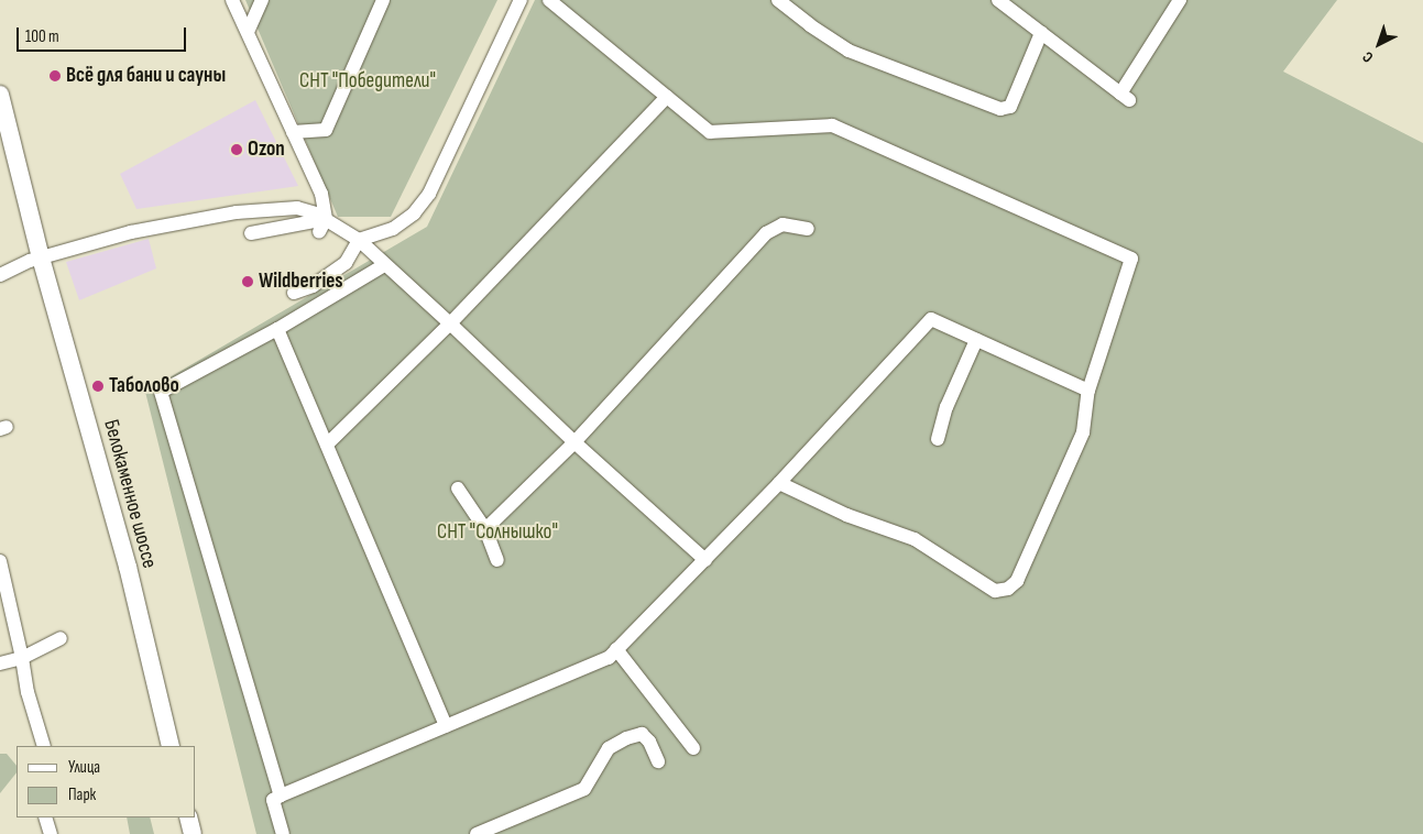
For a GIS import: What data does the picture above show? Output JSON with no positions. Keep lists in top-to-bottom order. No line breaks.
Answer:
{"streets":{"main road":["Белокаменное шоссе"]},"parks":["СНТ \"Победители\"","СНТ \"Солнышко\""],"places":["Всё для бани и сауны","Ozon","Wildberries","Таболово"],"legend":["Улица","Парк"],"scale_bar":"100 m","north":"bottom left"}
